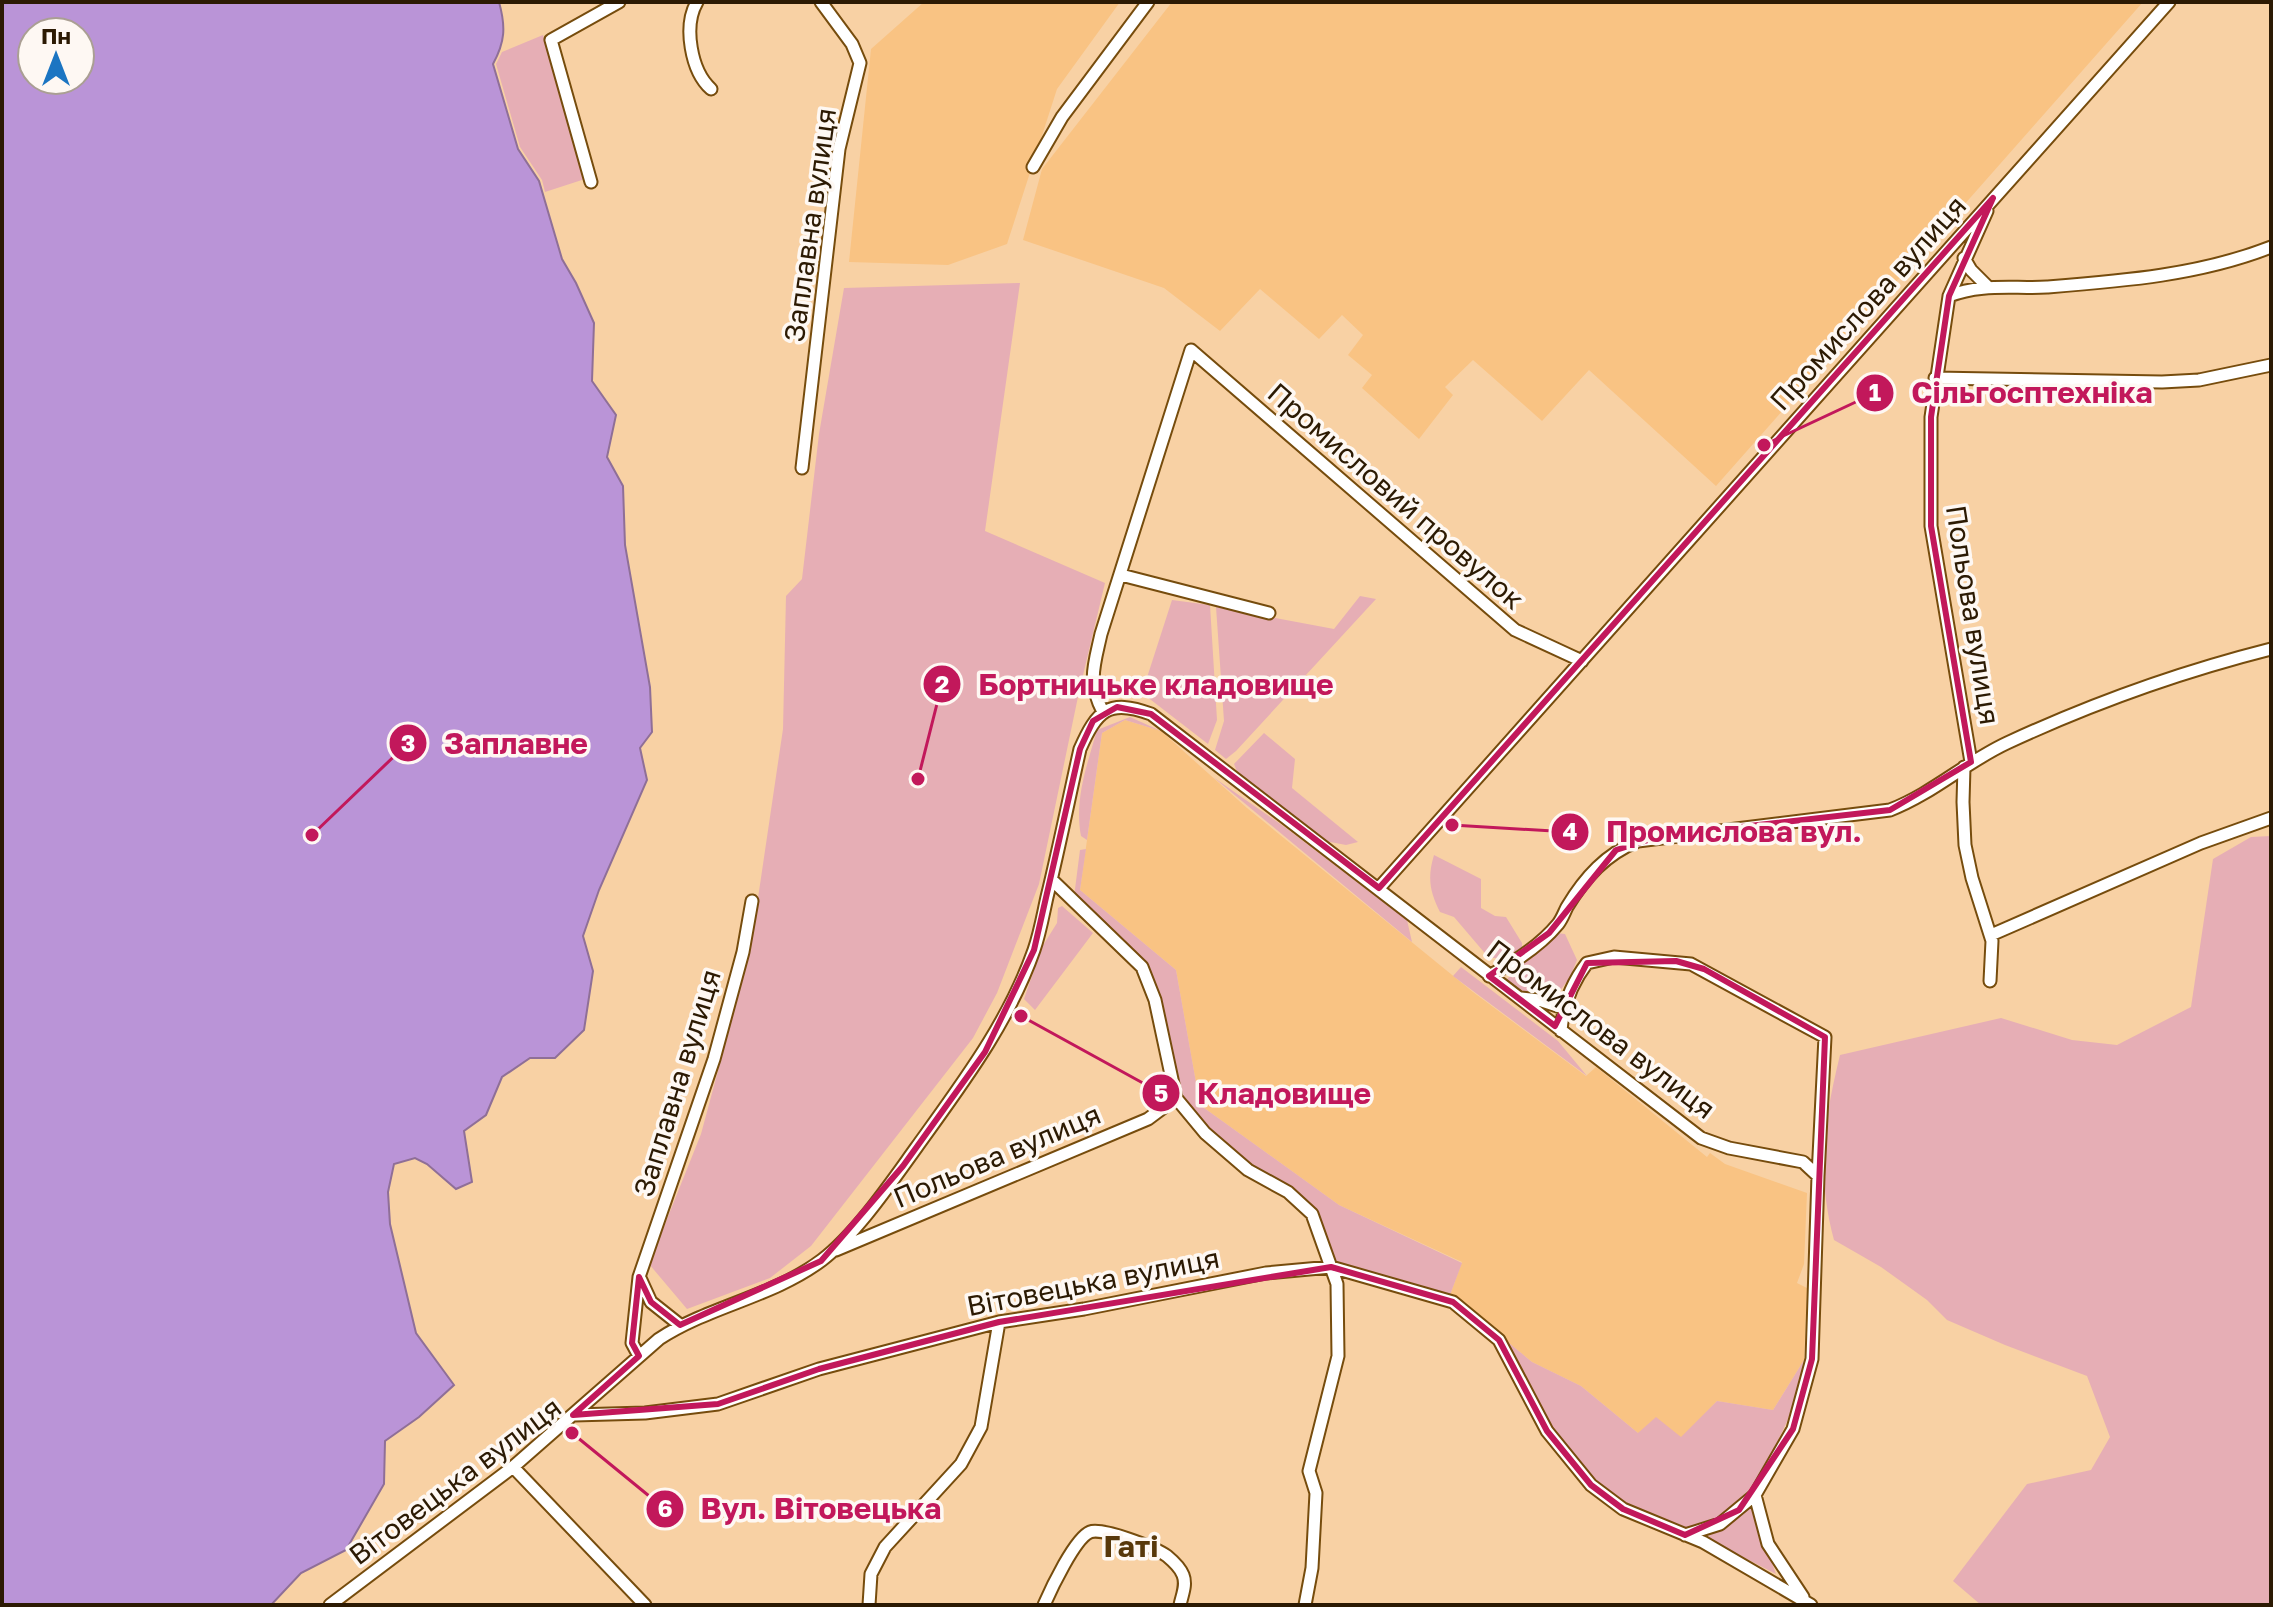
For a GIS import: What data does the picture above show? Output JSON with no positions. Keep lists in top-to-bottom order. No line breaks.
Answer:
{"streets":{"street":["Заплавна вулиця","Промислова вулиця","Промисловий провулок","Польова вулиця","Вітовецька вулиця"]},"crossings":[["Промислова вулиця","Промисловий провулок"],["Промислова вулиця","Польова вулиця"]],"districts":["Гаті"],"places":["Сільгосптехніка","Бортницьке кладовище","Промислова вул.","Заплавне","Кладовище","Вул. Вітовецька"],"north":"top"}
